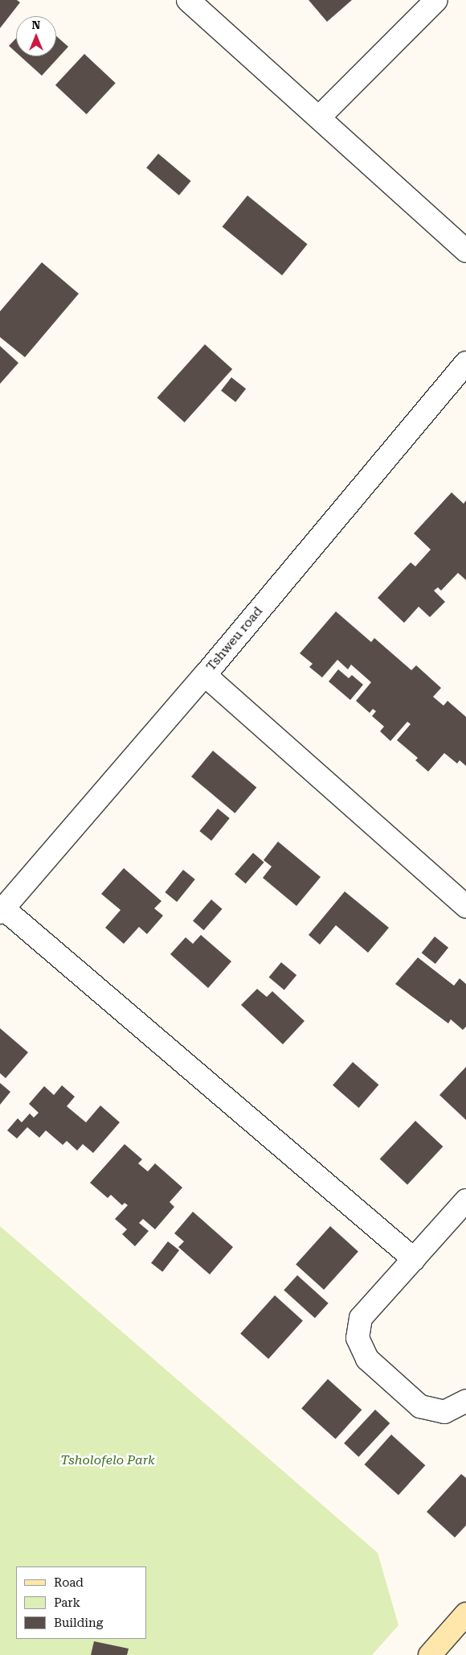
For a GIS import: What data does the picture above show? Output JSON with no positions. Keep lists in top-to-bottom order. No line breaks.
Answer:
{"streets":{"street":["Tshweu road"]},"parks":["Tsholofelo Park"],"legend":["Road","Park","Building"],"north":"top"}
